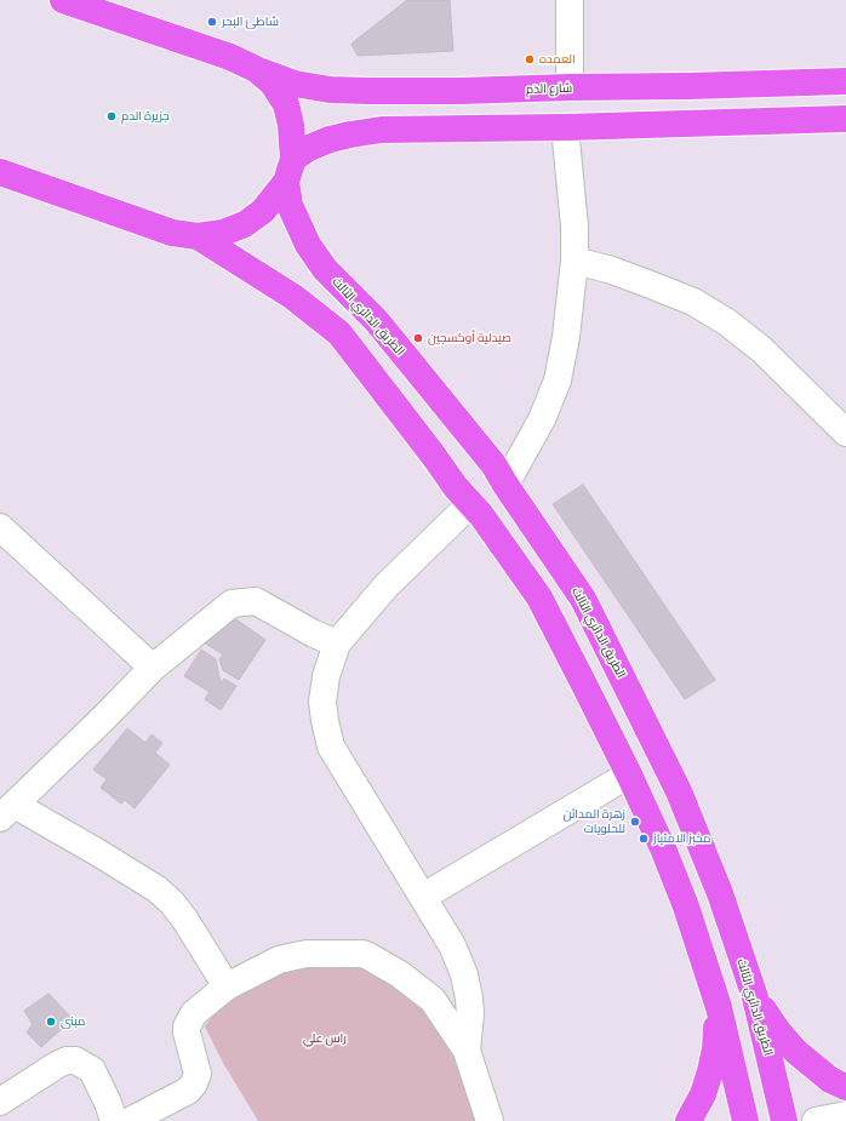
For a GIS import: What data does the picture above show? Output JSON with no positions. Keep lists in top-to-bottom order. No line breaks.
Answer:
{"streets":{"main road":["شارع الدَم","الطريق الدائري الثالث"]},"crossings":[["شارع الدَم","الطريق الدائري الثالث"]],"parks":["راس علي"],"places":["شاطئ البحر","العمده","جزيرة الدم","صيدلية أوكسجين","زهرة المدائن للحلويات","مخبز اﻻمتياز","مبنى"]}
